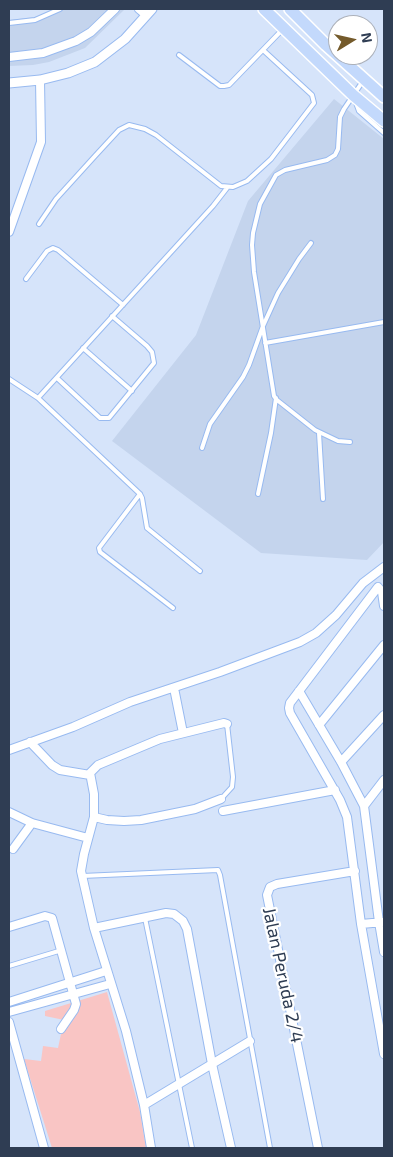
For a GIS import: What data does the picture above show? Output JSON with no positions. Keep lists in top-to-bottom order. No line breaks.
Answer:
{"streets":{"street":["Jalan Peruda 2/4"]},"north":"right"}
